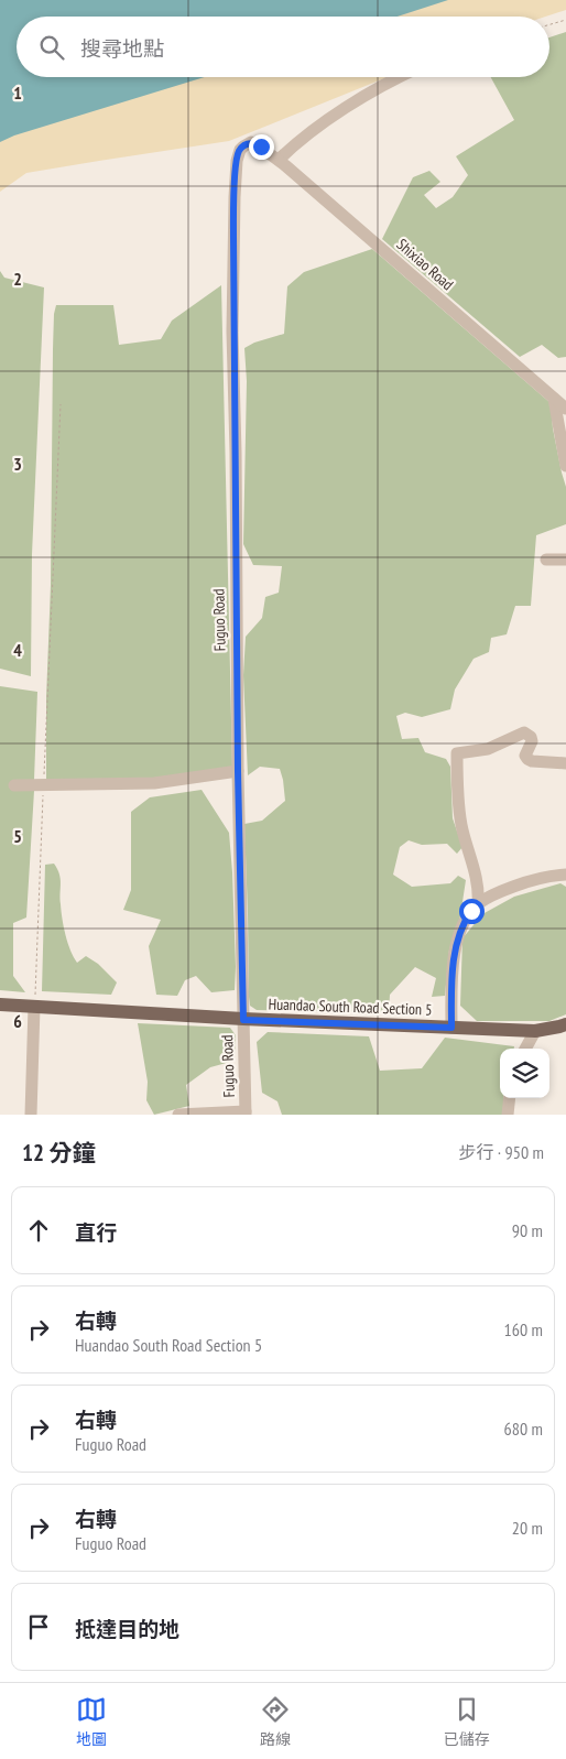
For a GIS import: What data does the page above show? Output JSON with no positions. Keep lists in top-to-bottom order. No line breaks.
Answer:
{"streets":{"main road":["Huandao South Road Section 5"],"street":["Shixiao Road","Fuguo Road"]},"crossings":[["Shixiao Road","Fuguo Road"],["Fuguo Road","Huandao South Road Section 5"]],"page":{"search":"搜尋地點","heading":["12 分鐘","步行 · 950 m"],"list":[["直行","90 m"],["右轉","Huandao South Road Section 5","160 m"],["右轉","Fuguo Road","680 m"],["右轉","Fuguo Road","20 m"],"抵達目的地"],"nav":["地圖","路線","已儲存"]},"grid":{"rows":["1","2","3","4","5","6"]}}
